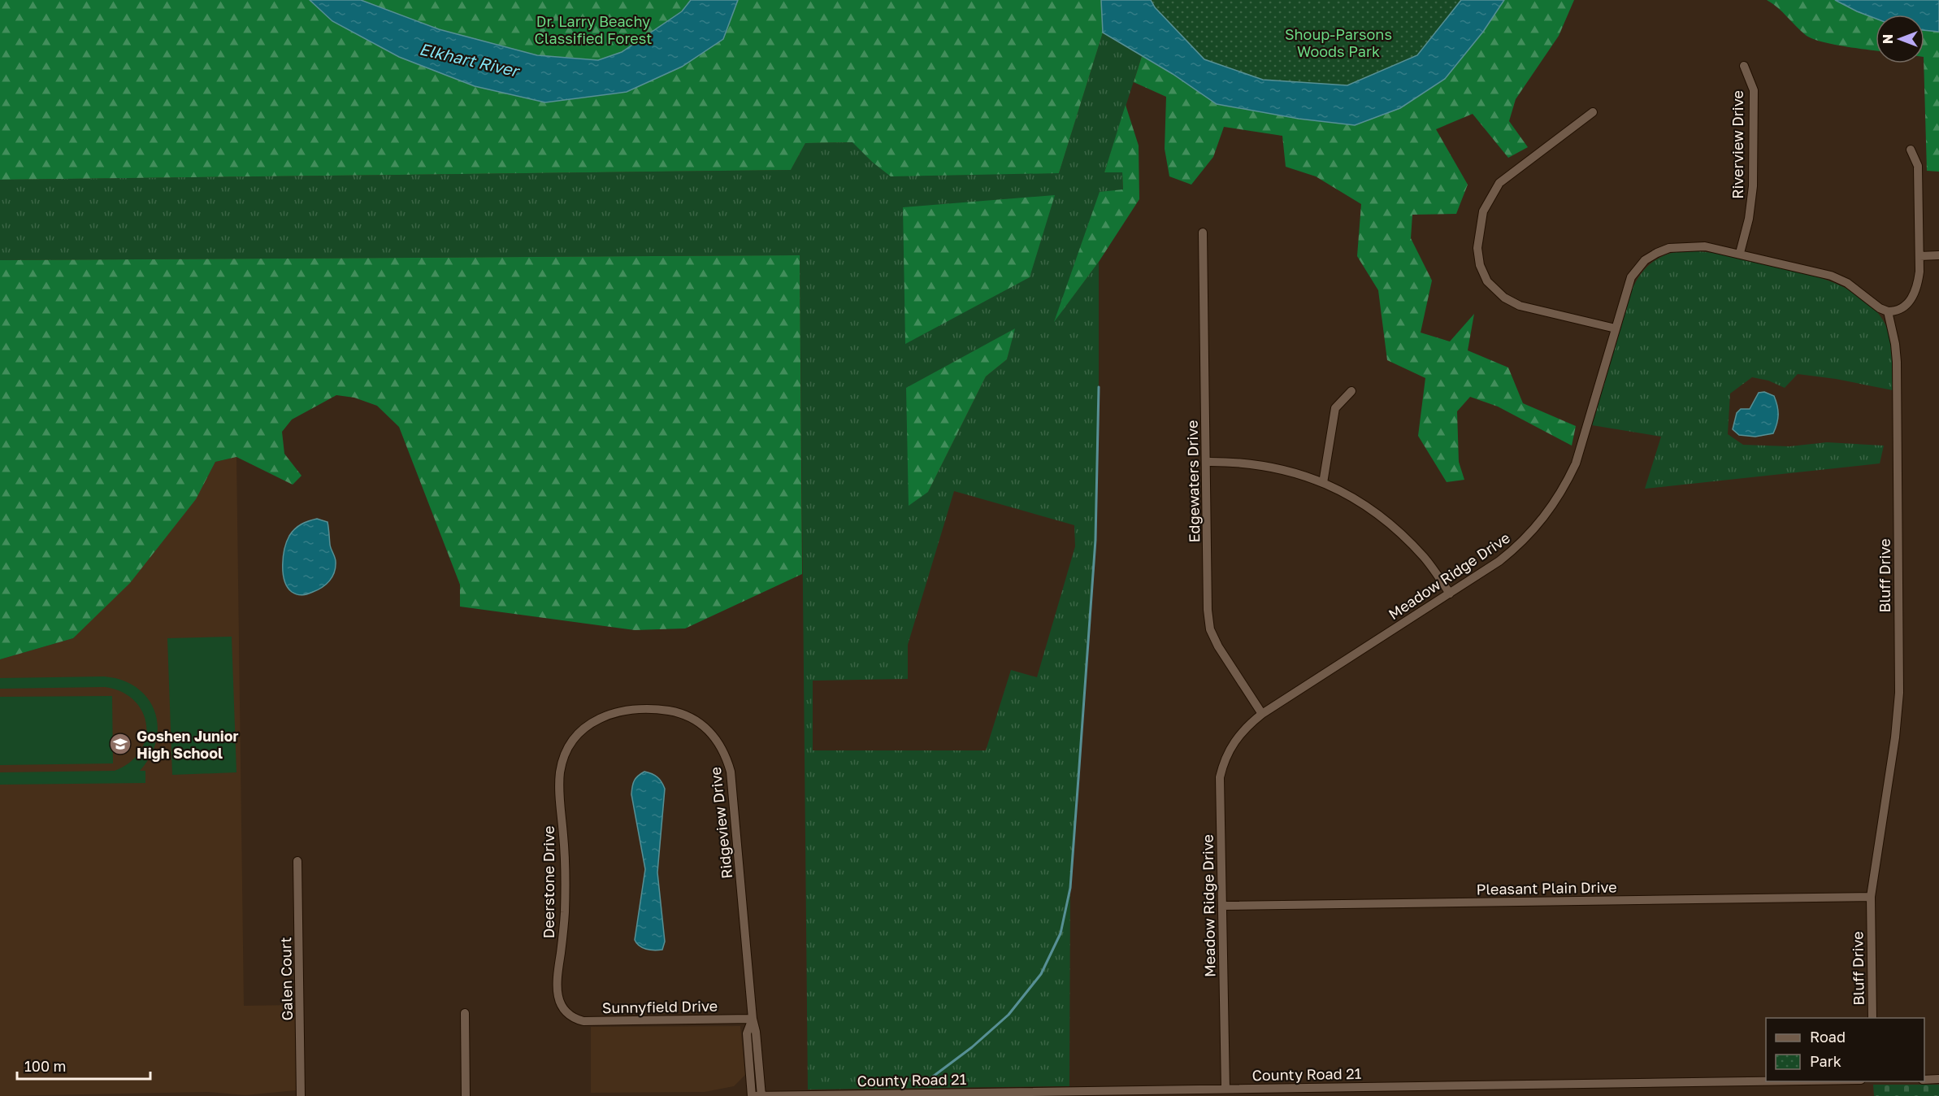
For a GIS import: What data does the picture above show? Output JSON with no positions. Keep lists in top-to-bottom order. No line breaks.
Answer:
{"streets":{"street":["Riverview Drive","Edgewaters Drive","Meadow Ridge Drive","Bluff Drive","Ridgeview Drive","Deerstone Drive","Pleasant Plain Drive","Galen Court","Sunnyfield Drive","County Road 21"]},"crossings":[["Riverview Drive","Meadow Ridge Drive"],["Edgewaters Drive","Meadow Ridge Drive"],["Meadow Ridge Drive","Bluff Drive"],["Meadow Ridge Drive","Pleasant Plain Drive"],["Meadow Ridge Drive","County Road 21"],["Bluff Drive","Pleasant Plain Drive"],["Ridgeview Drive","Deerstone Drive"],["Ridgeview Drive","Sunnyfield Drive"],["Ridgeview Drive","County Road 21"],["Deerstone Drive","Sunnyfield Drive"]],"water":["Elkhart River"],"parks":["Dr. Larry Beachy Classified Forest","Shoup-Parsons Woods Park"],"places":{"school or university":["Goshen Junior High School"]},"legend":["Road","Park"],"scale_bar":"100 m","north":"left"}
